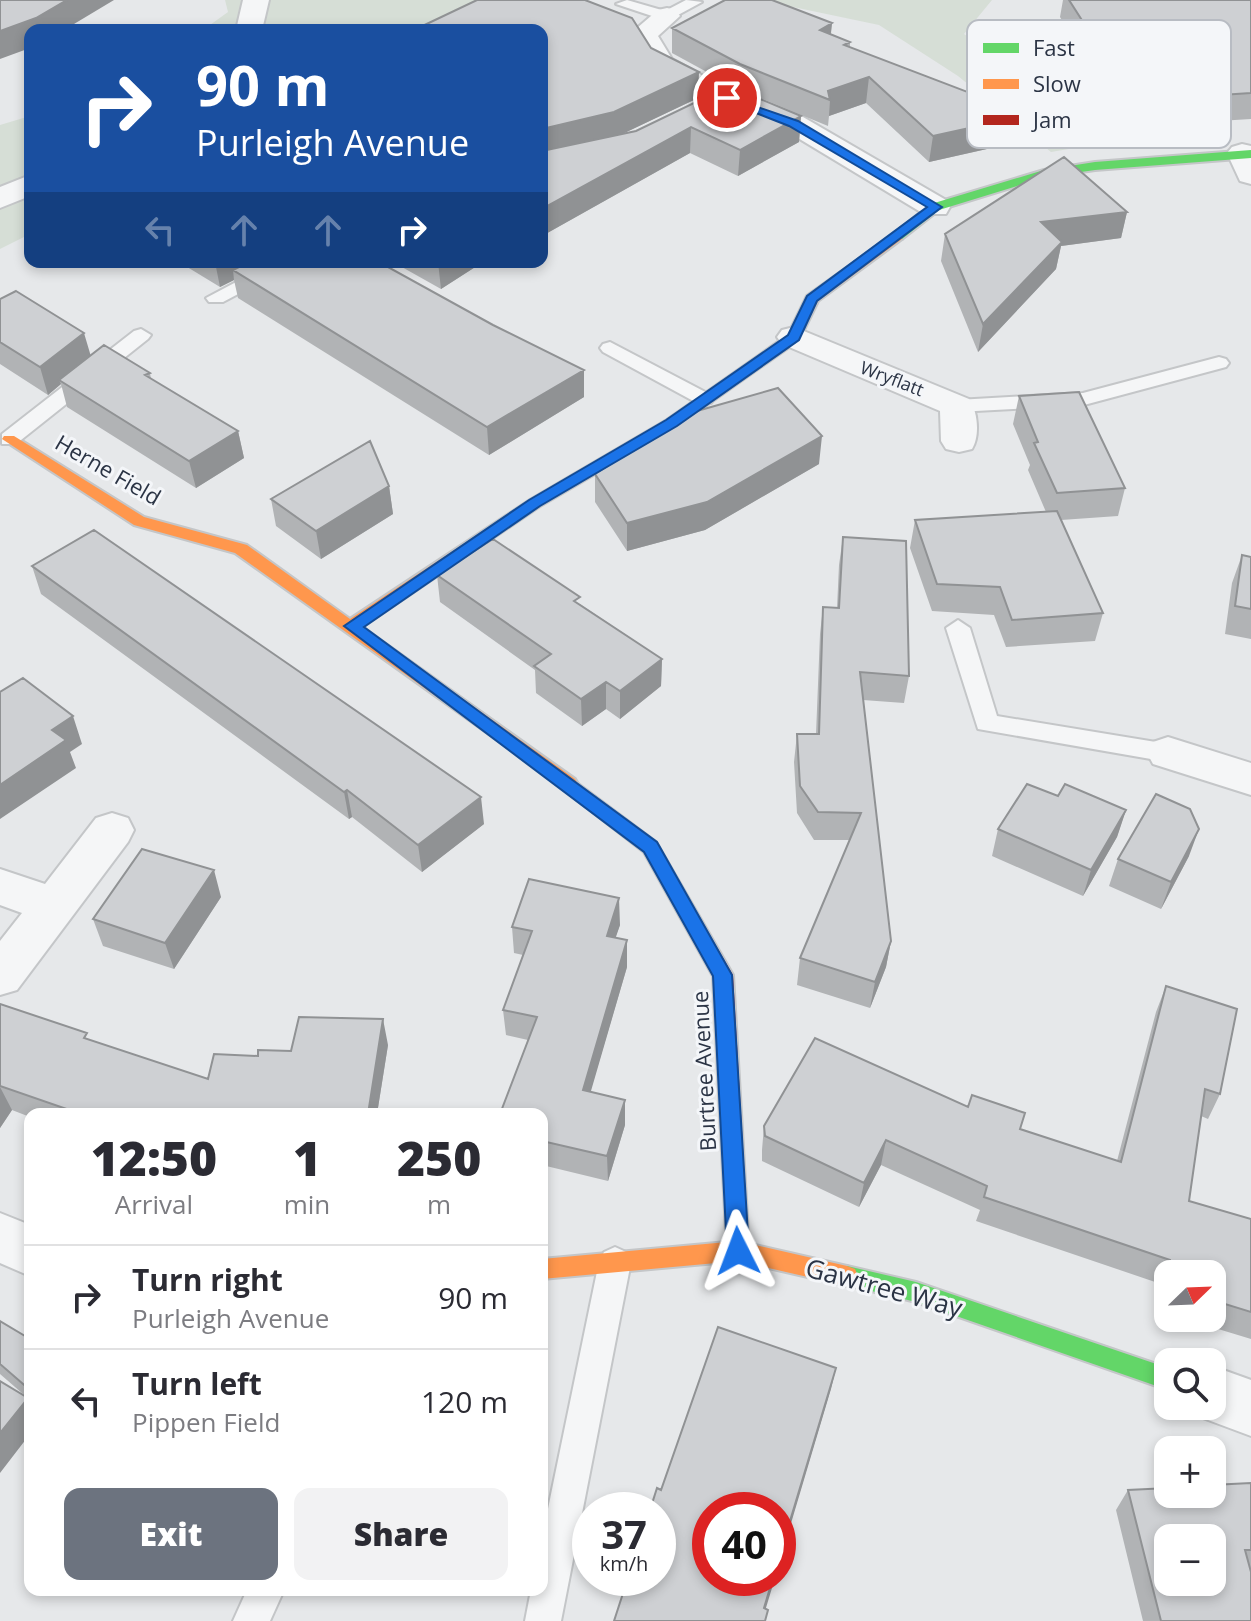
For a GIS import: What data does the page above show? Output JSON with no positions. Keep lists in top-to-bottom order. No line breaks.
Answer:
{"streets":{"street":["Wryflatt","Herne Field","Burtree Avenue","Gawtree Way"]},"crossings":[["Herne Field","Burtree Avenue"],["Burtree Avenue","Gawtree Way"]],"legend":["Fast","Slow","Jam"],"north":"top right","page":{"turn":["90 m","Purleigh Avenue"],"eta":["12:50","Arrival","1","min","250","m"],"list":[{"name":"Turn right","note":"Purleigh Avenue","value":"90 m"},{"name":"Turn left","note":"Pippen Field","value":"120 m"}],"map_buttons":["+","−"],"buttons":["Exit","Share"],"speed":"37 km/h","limit":"40"}}
